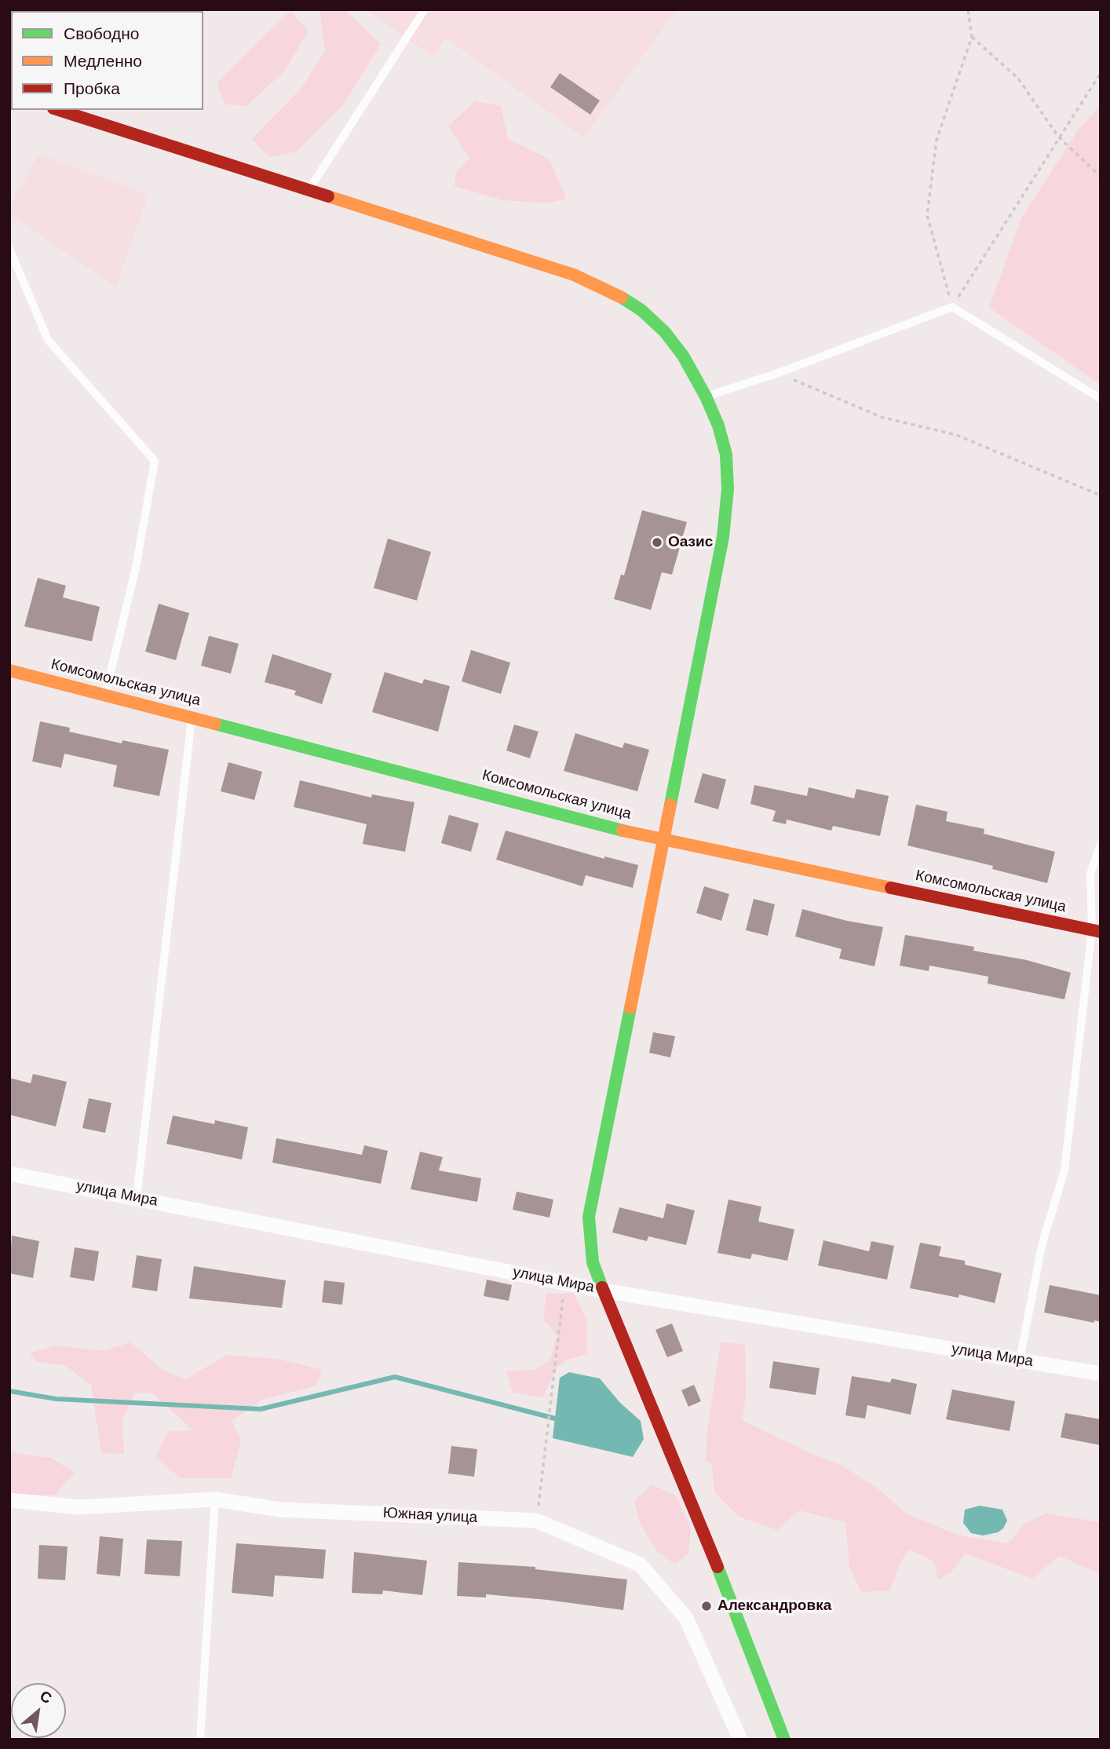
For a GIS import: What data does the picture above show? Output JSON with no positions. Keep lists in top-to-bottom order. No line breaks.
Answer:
{"streets":{"main road":["Комсомольская улица"],"street":["улица Мира","Южная улица"]},"places":["Оазис","Александровка"],"legend":["Свободно","Медленно","Пробка"],"north":"top right"}
